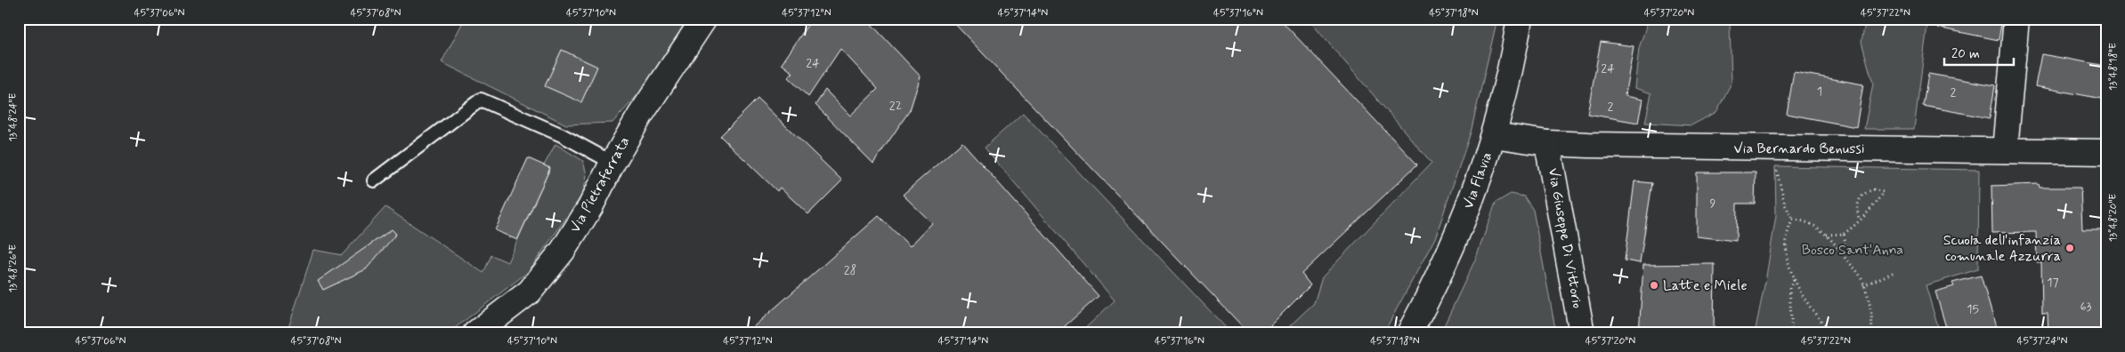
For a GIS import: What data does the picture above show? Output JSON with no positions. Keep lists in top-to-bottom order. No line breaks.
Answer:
{"streets":{"street":["Via Bernardo Benussi","Via Flavia","Via Pietraferrata","Via Giuseppe Di Vittorio"]},"crossings":[["Via Bernardo Benussi","Via Flavia"],["Via Bernardo Benussi","Via Giuseppe Di Vittorio"]],"parks":["Bosco Sant'Anna"],"places":["Scuola dell'infanzia comunale Azzurra","Latte e Miele"],"house_numbers":["24","24","1","2","22","2","9","28","17","63","15"],"scale_bar":"20 m","coordinates":["45°37'06\"N","45°37'08\"N","45°37'10\"N","45°37'12\"N","45°37'14\"N","45°37'16\"N","45°37'18\"N","45°37'20\"N","45°37'22\"N","13°48'18\"E","13°48'24\"E","13°48'20\"E","13°48'26\"E","45°37'24\"N"]}
